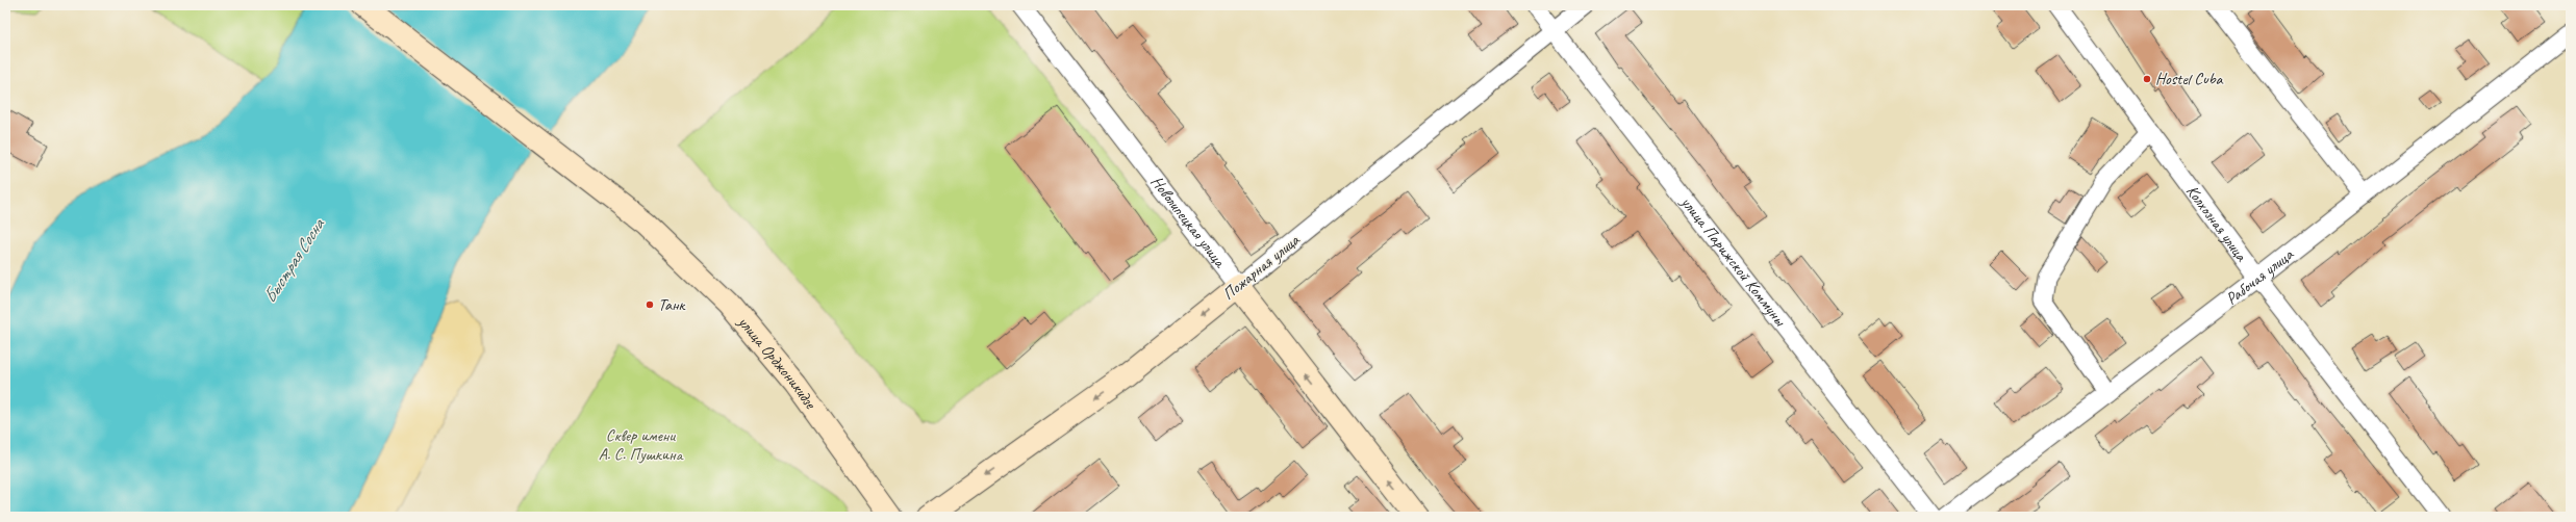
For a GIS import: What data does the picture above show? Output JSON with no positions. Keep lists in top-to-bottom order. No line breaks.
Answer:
{"streets":{"main road":["Новолипецкая улица","Пожарная улица","улица Орджоникидзе"],"street":["Колхозная улица","улица Парижской Коммуны","Рабочая улица"]},"crossings":[["Новолипецкая улица","Пожарная улица"],["Колхозная улица","Рабочая улица"],["улица Парижской Коммуны","Пожарная улица"]],"one_way":["Новолипецкая улица","Пожарная улица"],"water":["Быстрая Сосна"],"parks":["Сквер имени А. С. Пушкина"],"places":["Hostel Cuba","Танк"]}
